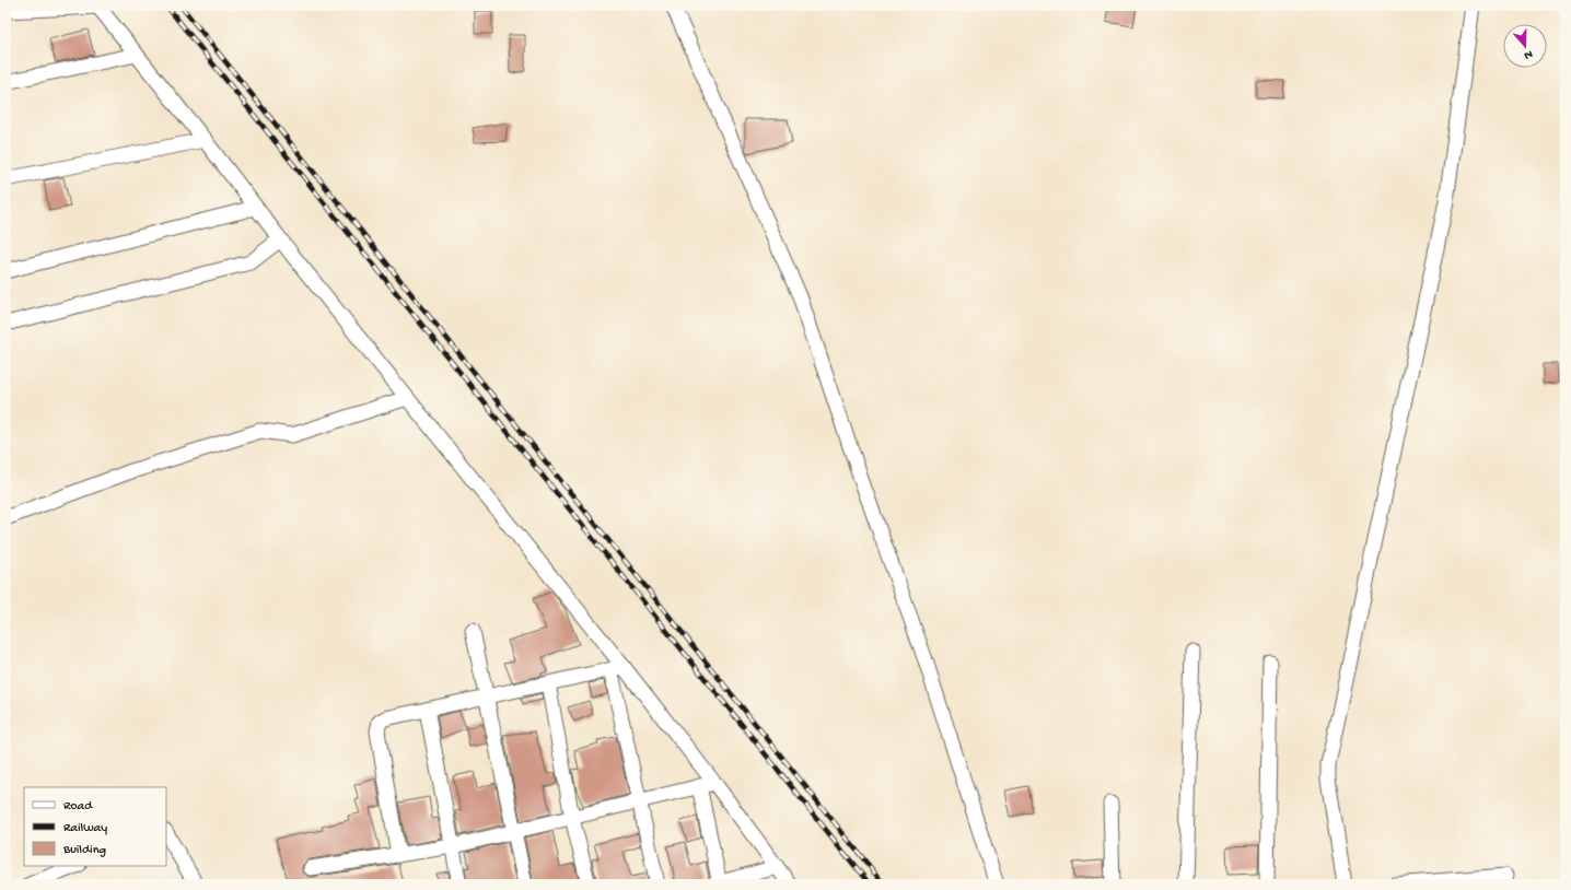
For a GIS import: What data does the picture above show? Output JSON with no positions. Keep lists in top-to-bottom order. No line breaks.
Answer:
{"legend":["Road","Railway","Building"],"north":"bottom"}
